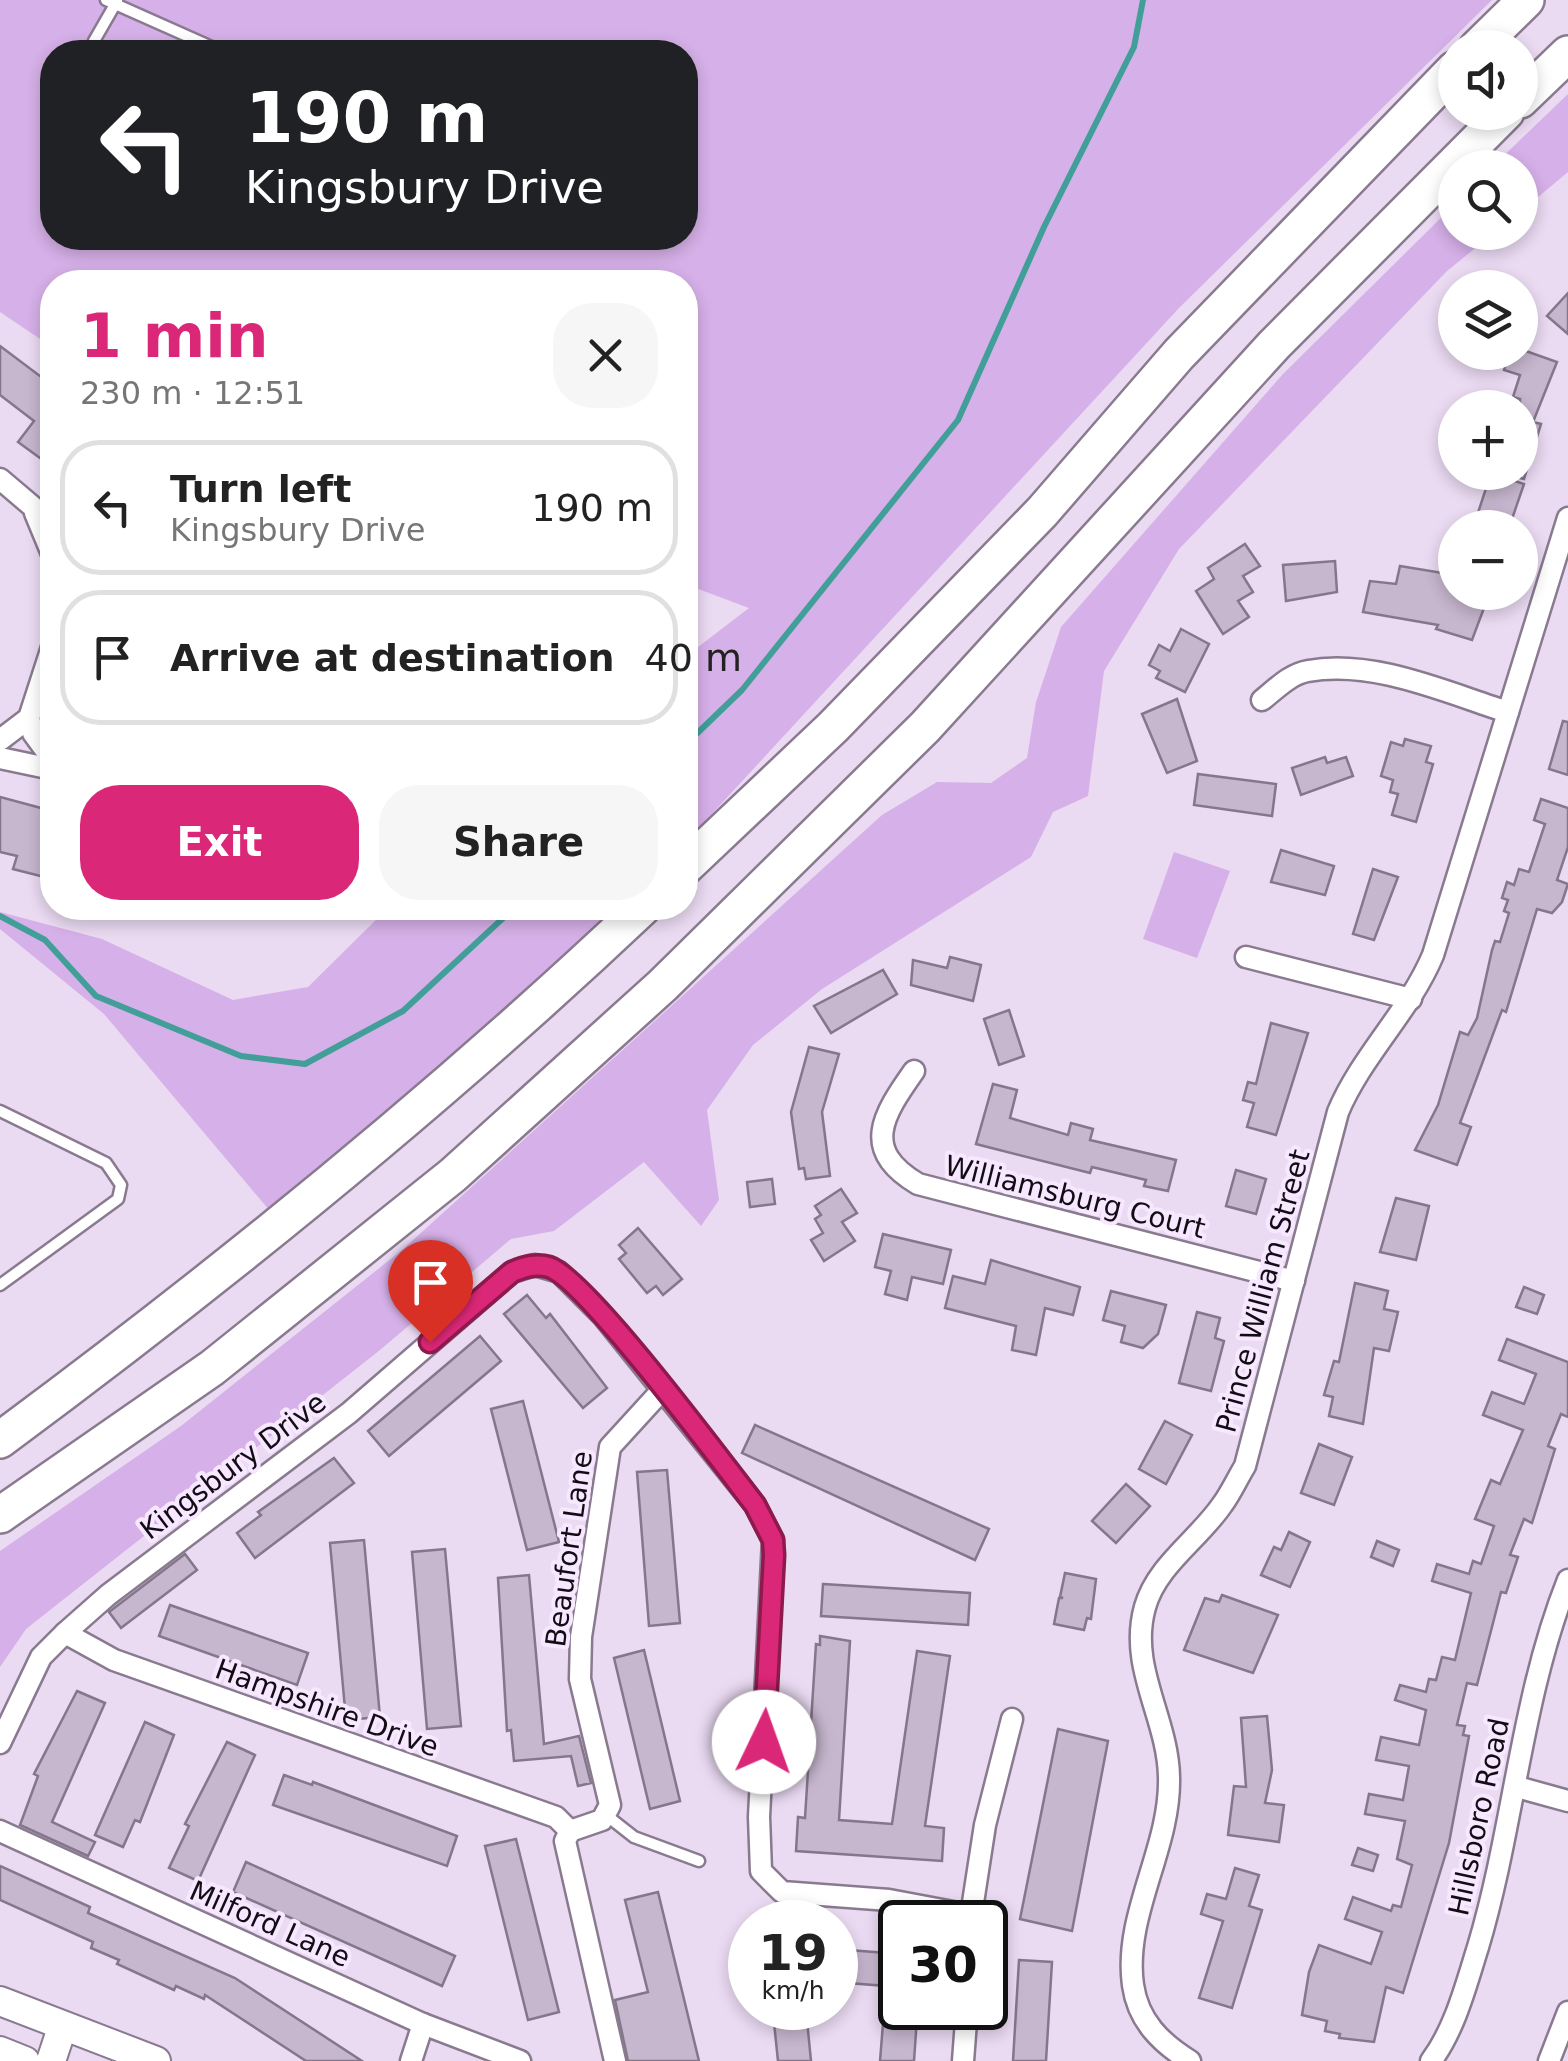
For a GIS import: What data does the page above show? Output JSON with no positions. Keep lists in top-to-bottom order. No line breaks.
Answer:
{"streets":{"street":["Williamsburg Court","Prince William Street","Kingsbury Drive","Beaufort Lane","Hampshire Drive","Hillsboro Road","Milford Lane"]},"crossings":[["Williamsburg Court","Prince William Street"],["Kingsbury Drive","Beaufort Lane"],["Kingsbury Drive","Hampshire Drive"]],"page":{"map_buttons":["+","−"],"turn":["190 m","Kingsbury Drive"],"heading":["1 min","230 m · 12:51"],"list":[{"name":"Turn left","note":"Kingsbury Drive","value":"190 m"},{"name":"Arrive at destination","value":"40 m"}],"buttons":["Exit","Share"],"speed":"19 km/h","limit":"30"}}
